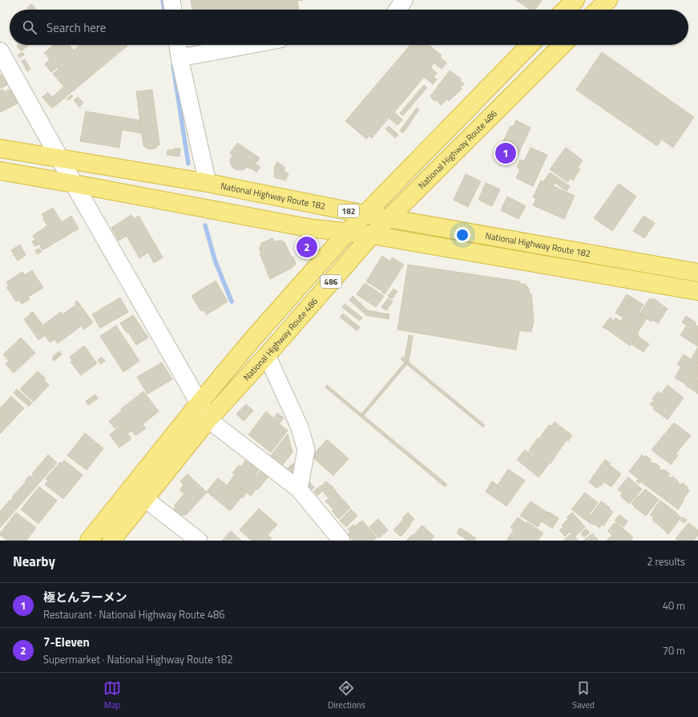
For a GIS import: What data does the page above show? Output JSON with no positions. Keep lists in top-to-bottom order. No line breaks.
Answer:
{"streets":{"highway":["National Highway Route 486","National Highway Route 182","182","486"]},"crossings":[["National Highway Route 486","National Highway Route 182"],["National Highway Route 182","486"]],"page":{"search":"Search here","pins":["1","2"],"heading":["Nearby","2 results"],"list":[{"mark":"1","name":"極とんラーメン","note":"Restaurant · National Highway Route 486","value":"40 m"},{"mark":"2","name":"7-Eleven","note":"Supermarket · National Highway Route 182","value":"70 m"}],"nav":["Map","Directions","Saved"]}}
